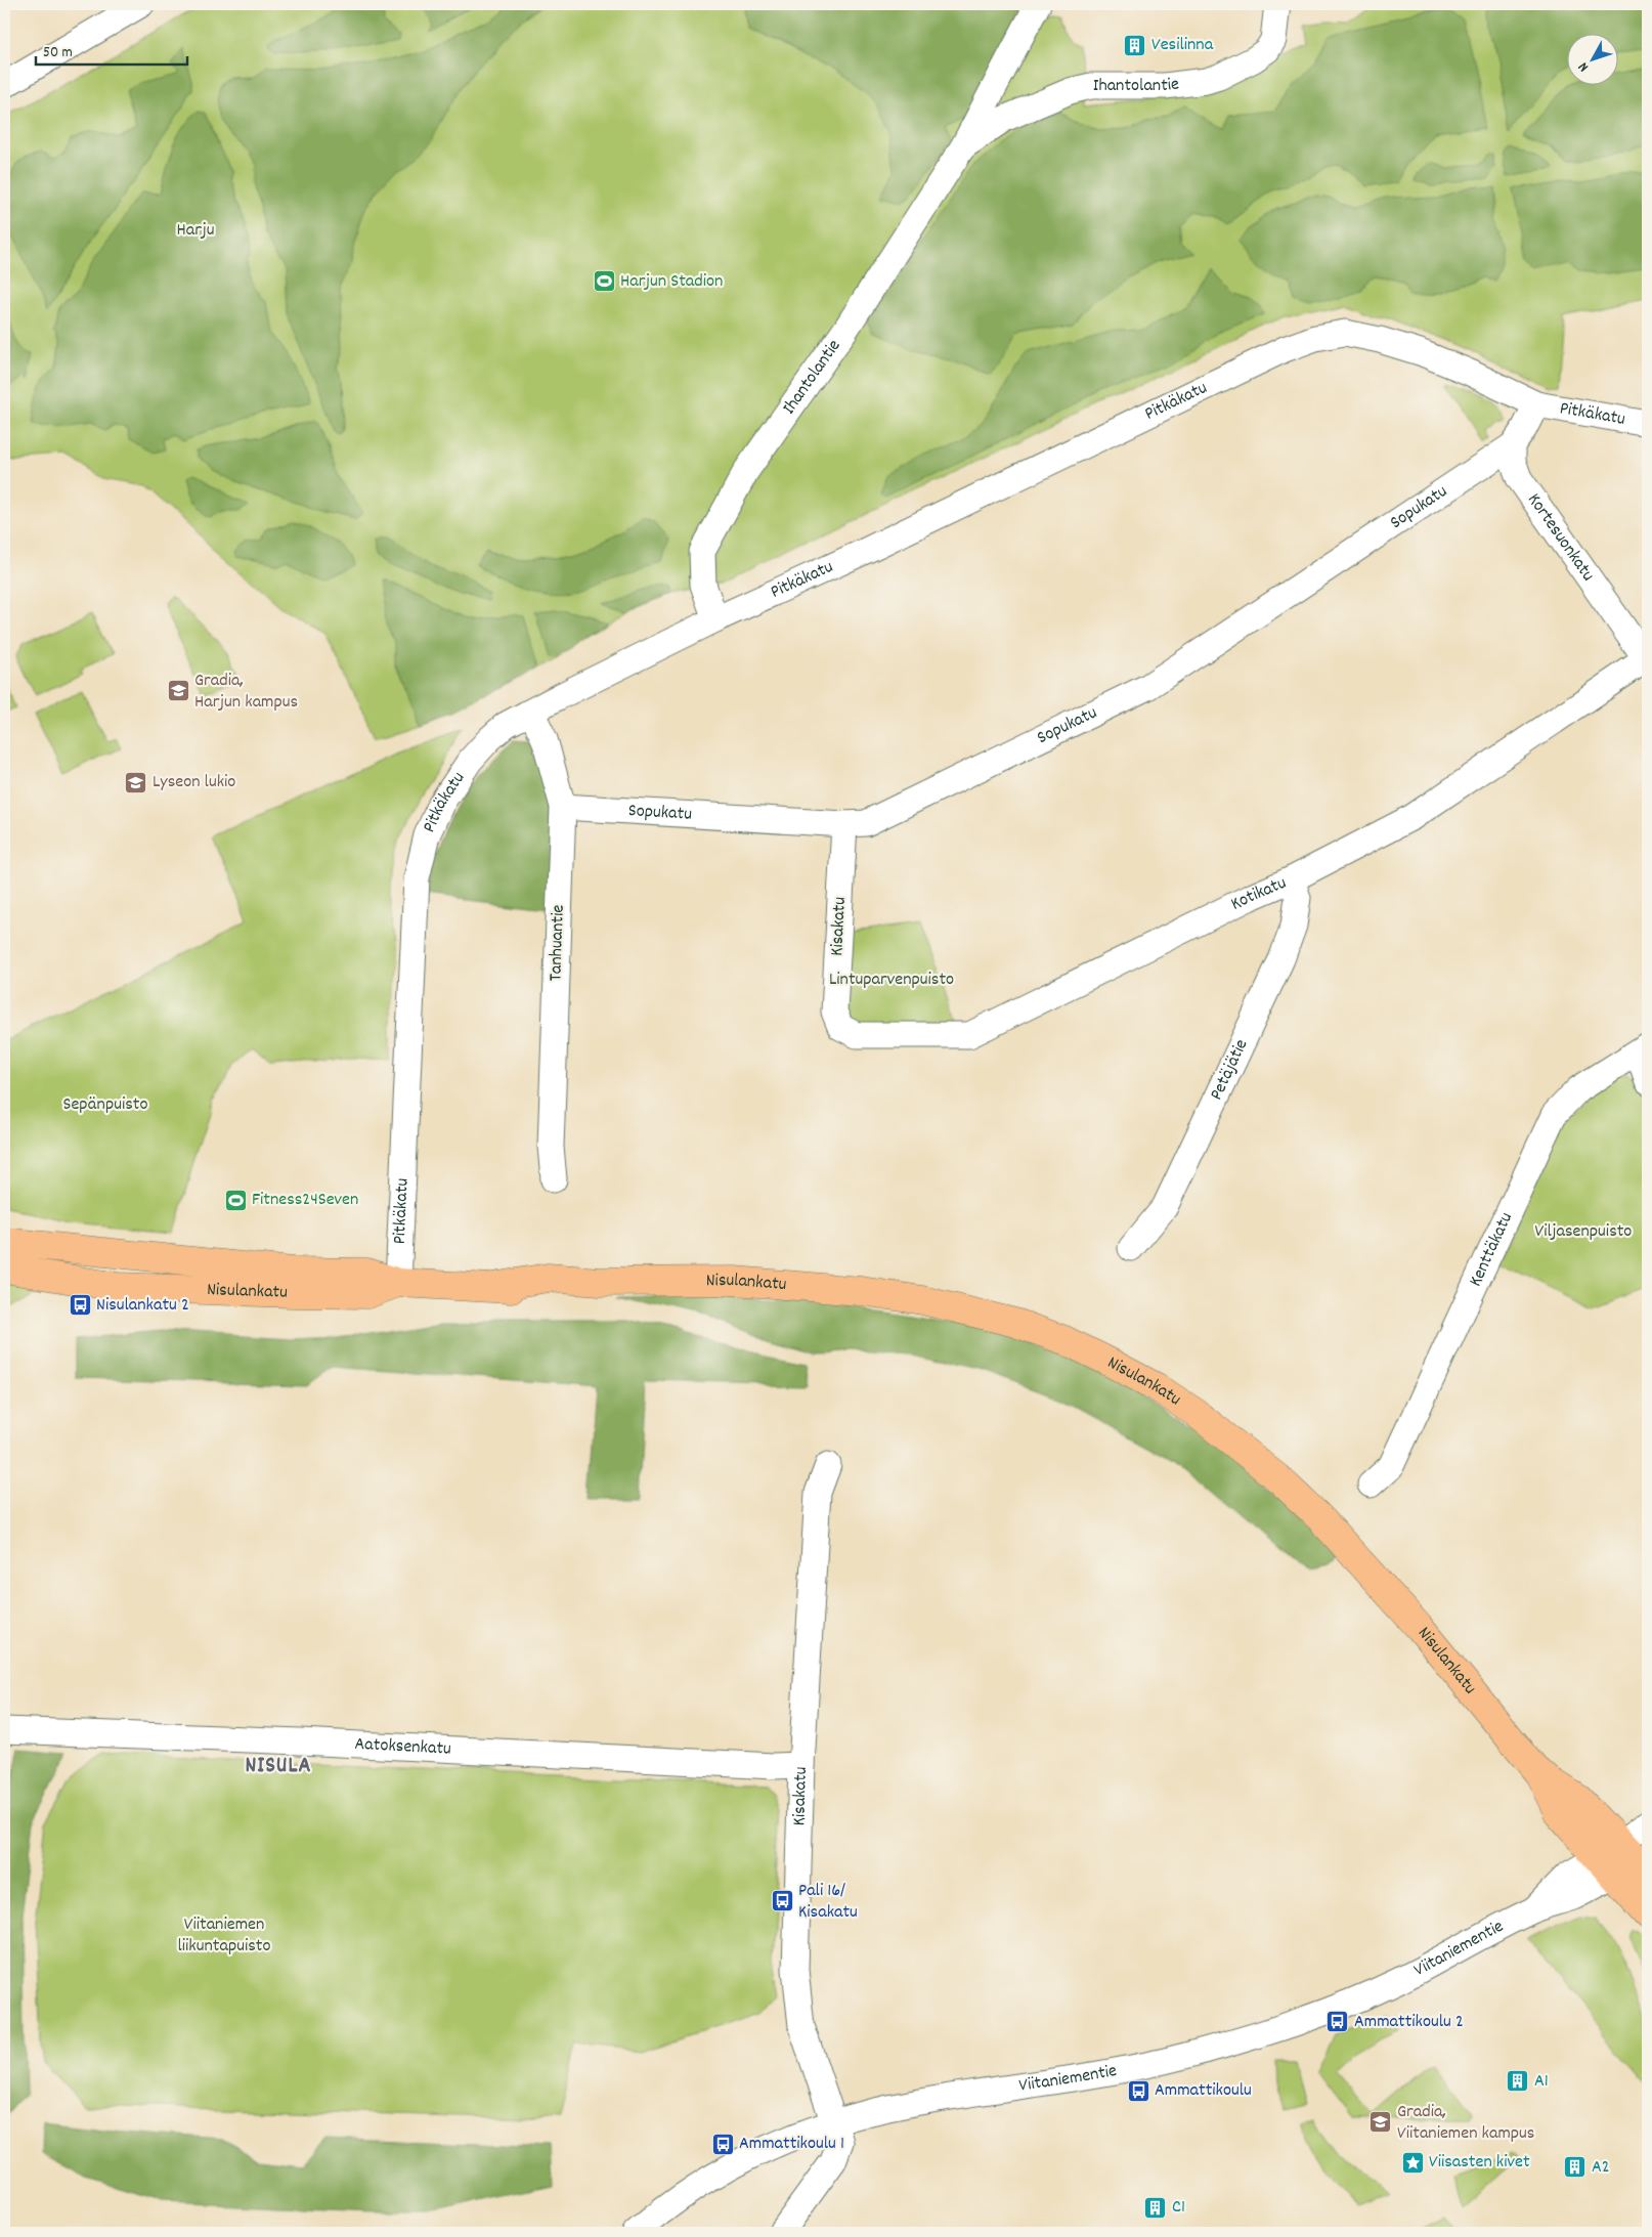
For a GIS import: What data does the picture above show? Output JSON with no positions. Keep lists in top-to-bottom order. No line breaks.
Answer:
{"streets":{"main road":["Nisulankatu"],"street":["Ihantolantie","Pitkäkatu","Sopukatu","Kortesuonkatu","Kotikatu","Kisakatu","Tanhuantie","Petäjätie","Kenttäkatu","Aatoksenkatu","Viitaniementie"]},"crossings":[["Ihantolantie","Pitkäkatu"],["Pitkäkatu","Tanhuantie"],["Pitkäkatu","Nisulankatu"],["Sopukatu","Kortesuonkatu"],["Sopukatu","Kisakatu"],["Sopukatu","Tanhuantie"],["Kortesuonkatu","Kotikatu"],["Kotikatu","Kisakatu"],["Kotikatu","Petäjätie"],["Kisakatu","Aatoksenkatu"],["Kisakatu","Viitaniementie"],["Nisulankatu","Viitaniementie"]],"districts":["NISULA"],"parks":["Harju","Lintuparvenpuisto","Sepänpuisto","Viljasenpuisto","Viitaniemen liikuntapuisto"],"places":{"building":["Vesilinna","A1","A2","C1"],"sports":["Harjun Stadion","Fitness24Seven"],"school or university":["Gradia, Harjun kampus","Lyseon lukio","Gradia, Viitaniemen kampus"],"bus stop":["Nisulankatu 2","Pali 16/ Kisakatu","Ammattikoulu 2","Ammattikoulu","Ammattikoulu 1"],"place":["Viisasten kivet"]},"scale_bar":"50 m","north":"bottom left"}
